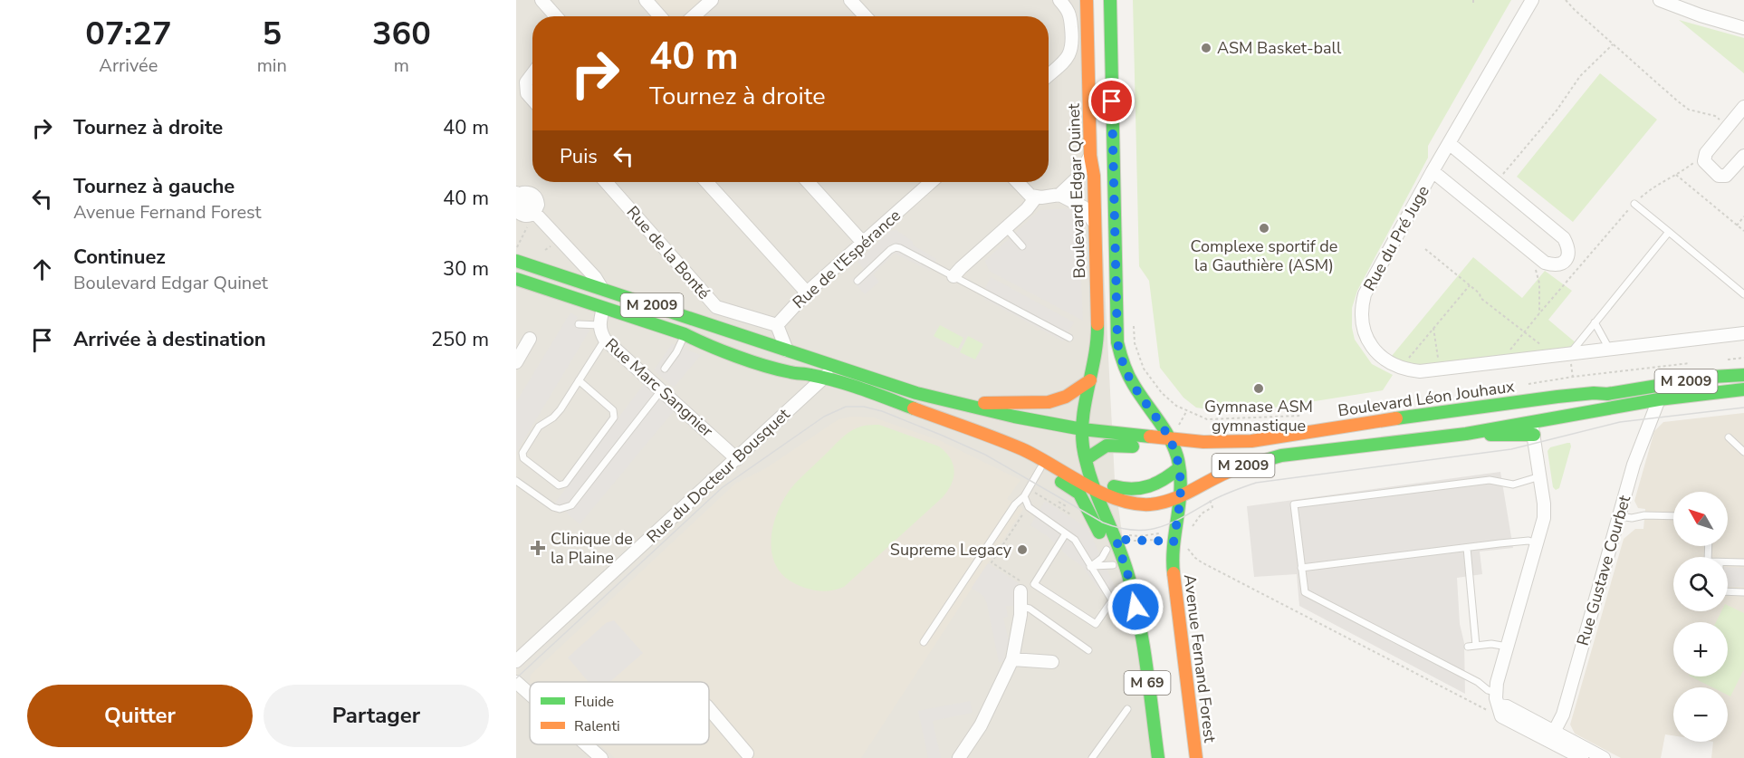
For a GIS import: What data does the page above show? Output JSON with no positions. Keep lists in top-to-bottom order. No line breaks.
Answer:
{"streets":{"main road":["Boulevard Edgar Quinet","M 2009","Boulevard Léon Jouhaux","Avenue Fernand Forest","M 69"],"street":["Rue du Pré Juge","Rue de la Bonté","Rue de l'Espérance","Rue Marc Sangnier","Rue du Docteur Bousquet","Rue Gustave Courbet"]},"crossings":[["Boulevard Edgar Quinet","M 69"],["Rue de la Bonté","Rue de l'Espérance"],["M 2009","Rue Marc Sangnier"],["M 2009","Boulevard Léon Jouhaux"],["M 2009","Rue du Docteur Bousquet"],["M 2009","Avenue Fernand Forest"],["M 2009","M 69"],["Rue Marc Sangnier","Rue du Docteur Bousquet"],["Boulevard Léon Jouhaux","Rue Gustave Courbet"],["Boulevard Léon Jouhaux","Avenue Fernand Forest"],["Boulevard Léon Jouhaux","M 69"],["Avenue Fernand Forest","M 69"]],"places":{"other":["ASM Basket-ball","Complexe sportif de la Gauthière (ASM)","Gymnase ASM gymnastique","Supreme Legacy"],"health":["Clinique de la Plaine"]},"legend":["Fluide","Ralenti"],"north":"top left","page":{"eta":["07:27","Arrivée","5","min","360","m"],"turn":["40 m","Tournez à droite"],"list":[{"name":"Tournez à droite","value":"40 m"},{"name":"Tournez à gauche","note":"Avenue Fernand Forest","value":"40 m"},{"name":"Continuez","note":"Boulevard Edgar Quinet","value":"30 m"},{"name":"Arrivée à destination","value":"250 m"}],"then":"Puis","map_buttons":["+","−"],"buttons":["Quitter","Partager"]}}
